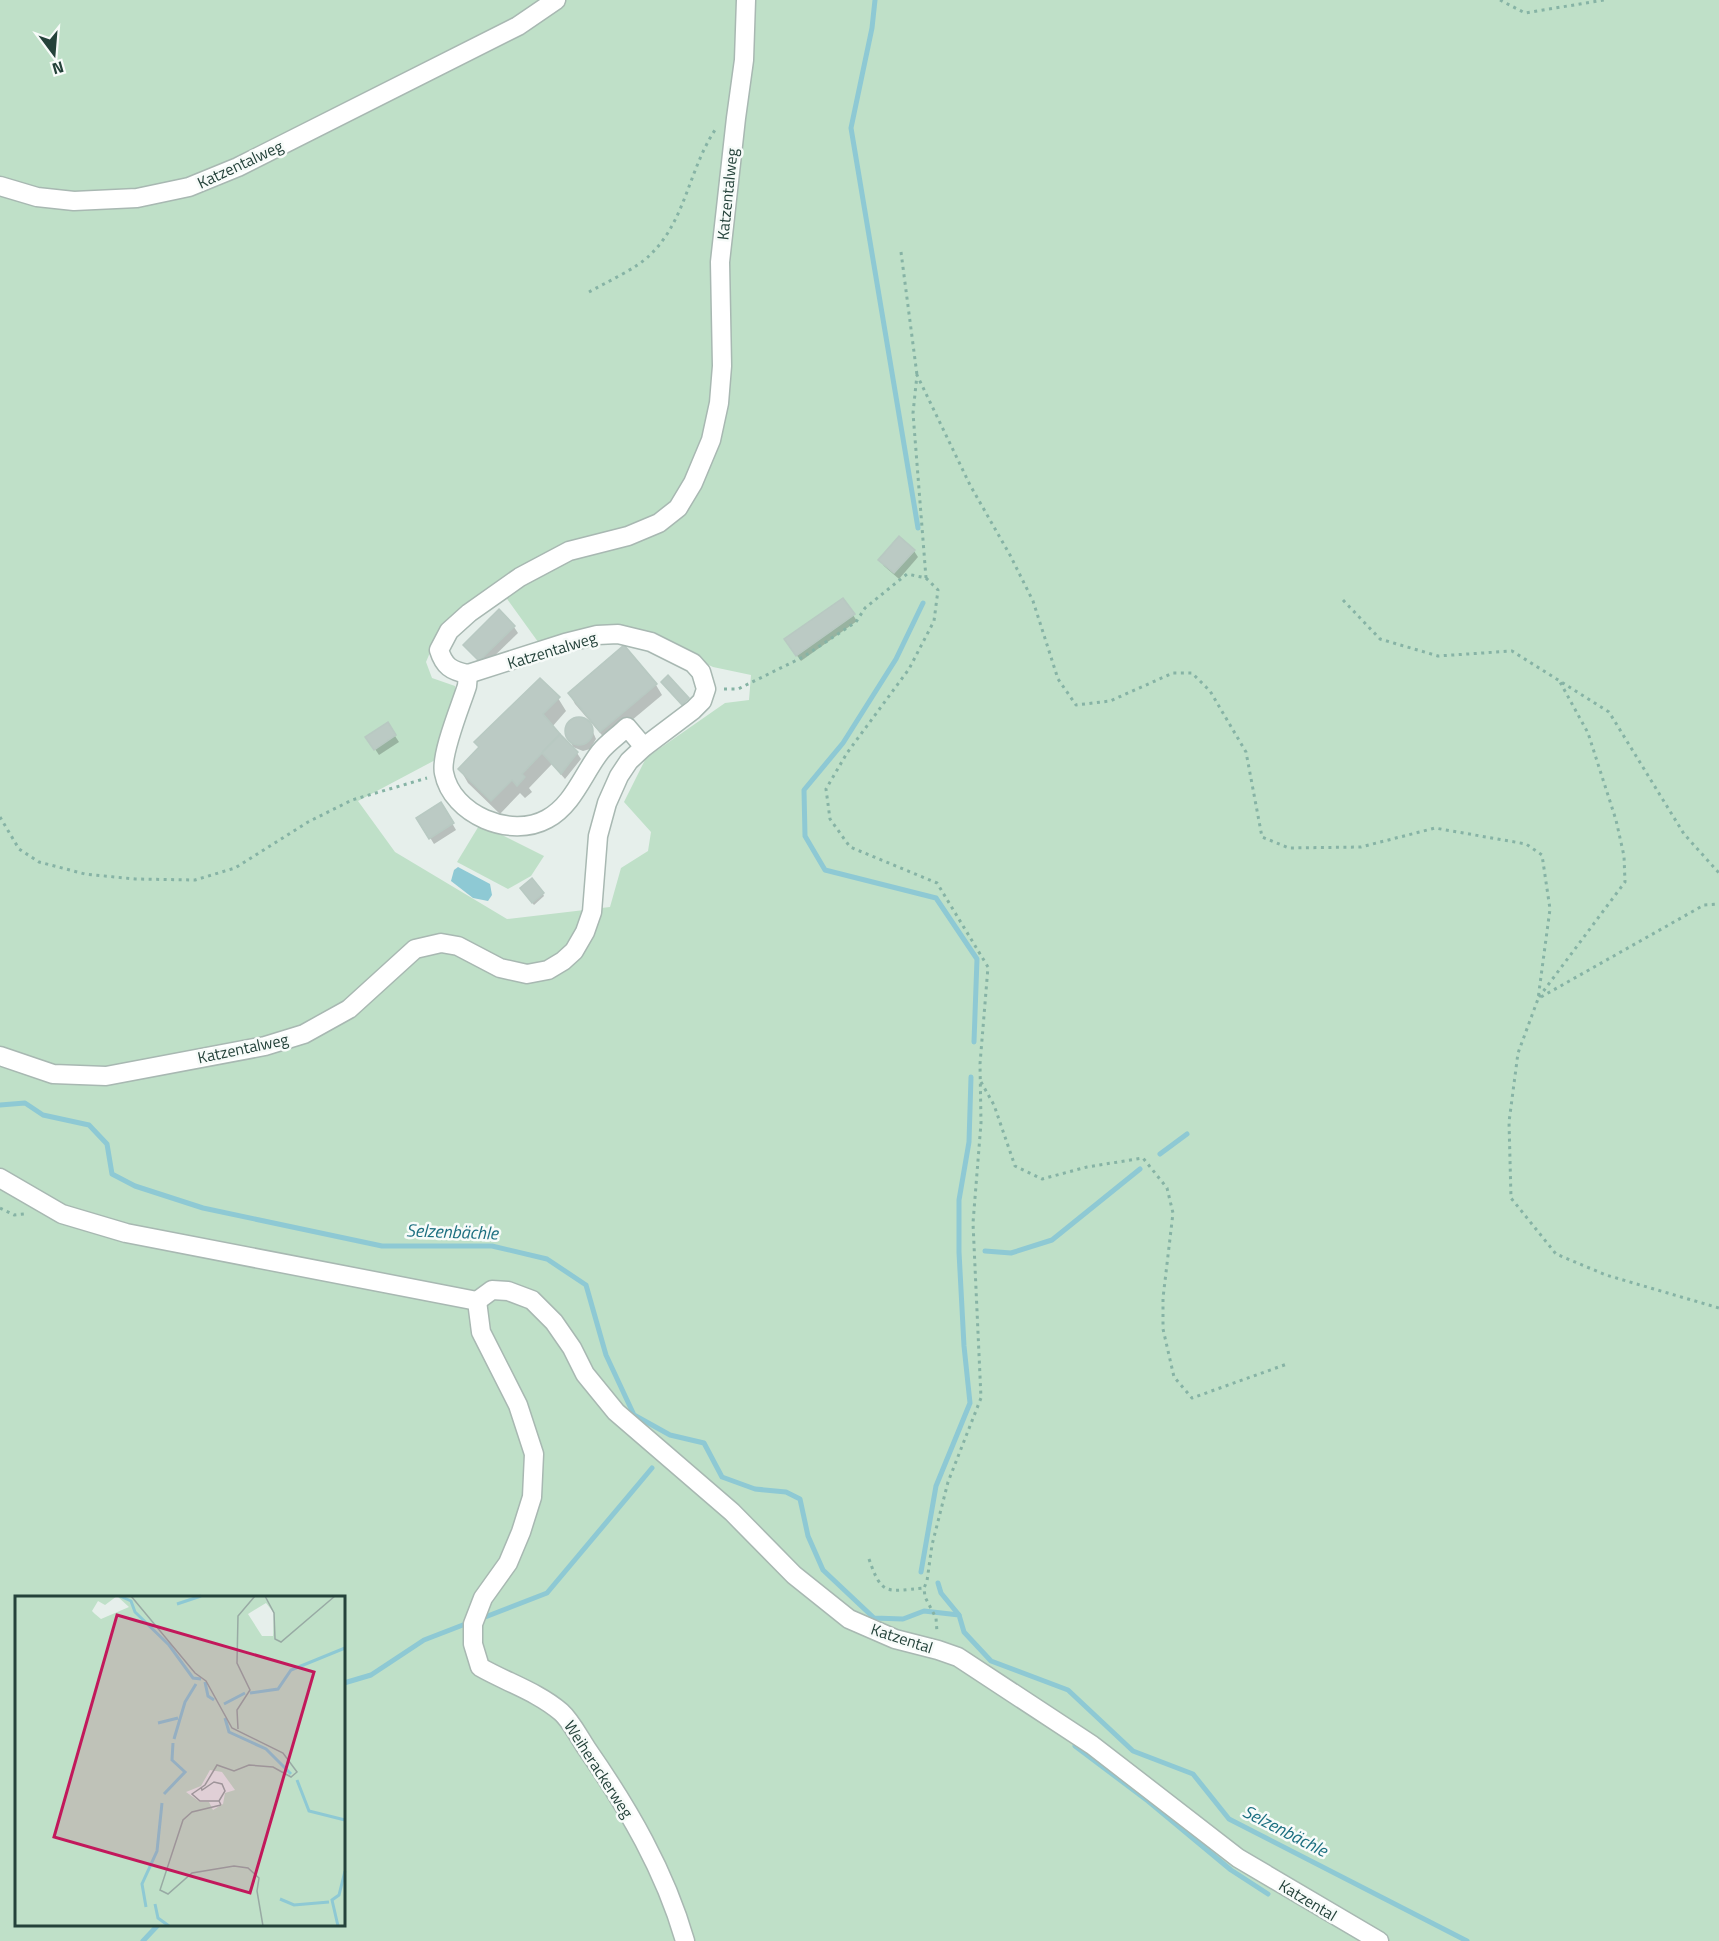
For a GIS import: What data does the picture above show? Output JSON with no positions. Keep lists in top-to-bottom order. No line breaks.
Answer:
{"streets":{"street":["Katzentalweg","Katzental","Weiherackerweg"]},"crossings":[["Katzental","Weiherackerweg"]],"water":["Selzenbächle"],"north":"bottom"}
